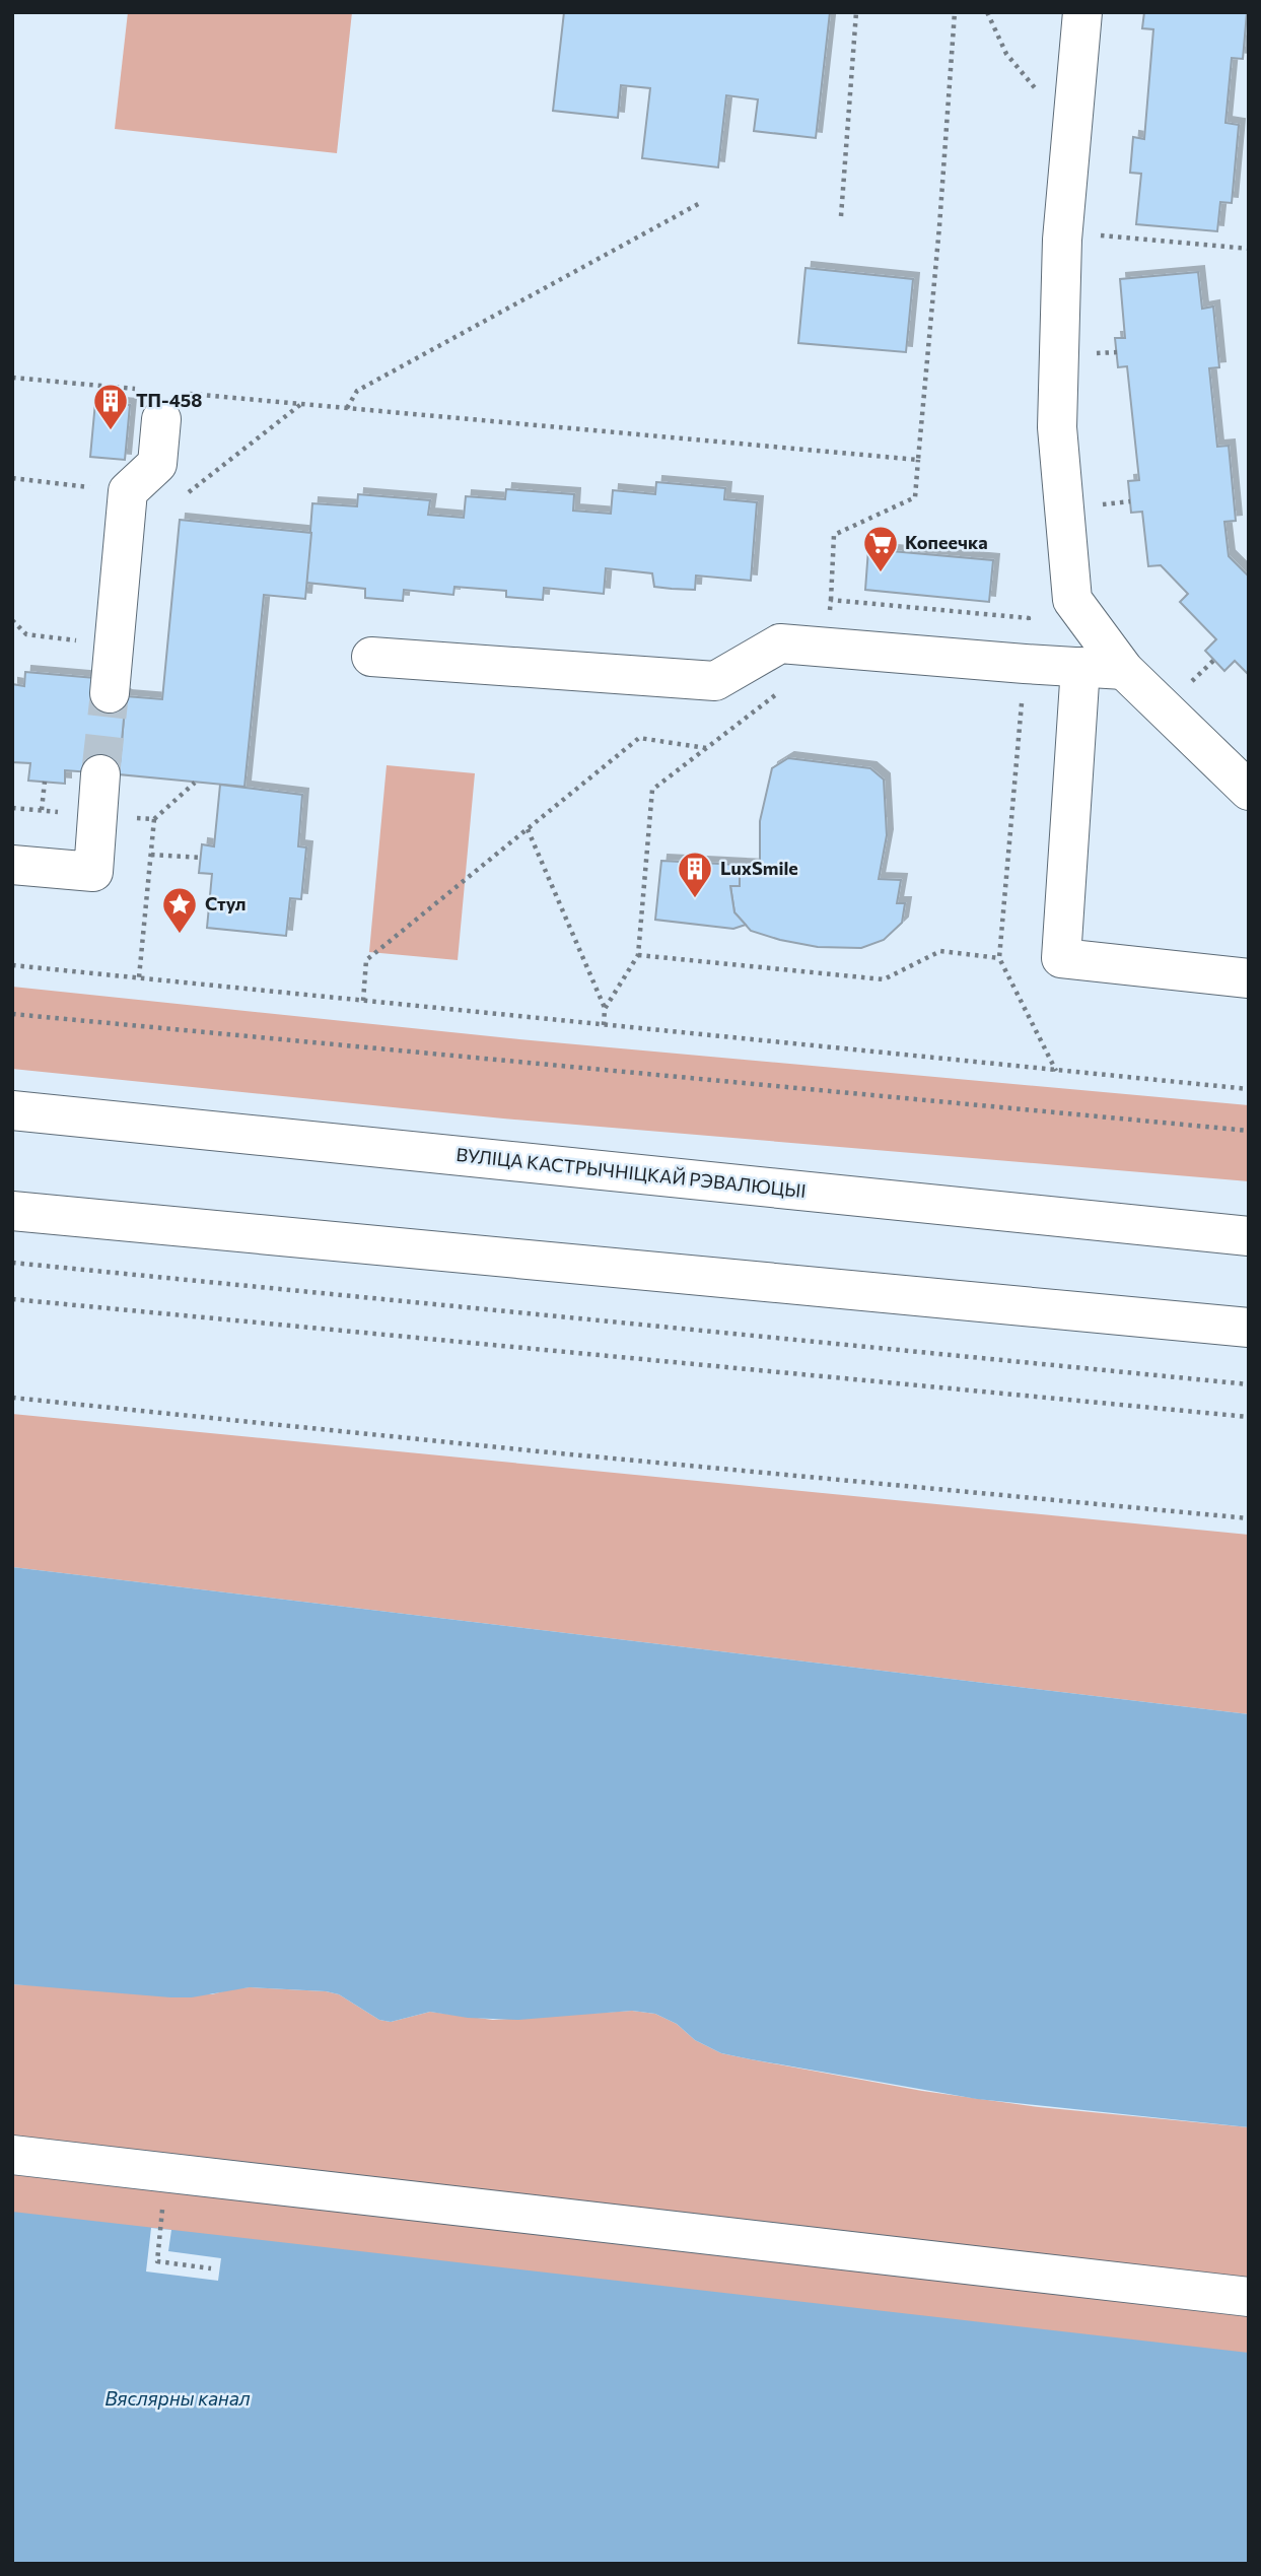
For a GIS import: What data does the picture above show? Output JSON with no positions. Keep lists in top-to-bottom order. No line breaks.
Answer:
{"streets":{"main road":["ВУЛІЦА КАСТРЫЧНІЦКАЙ РЭВАЛЮЦЫІ"]},"water":["Вяслярны канал"],"places":{"building":["ТП-458","LuxSmile"],"supermarket":["Копеечка"],"place":["Стул"]}}
